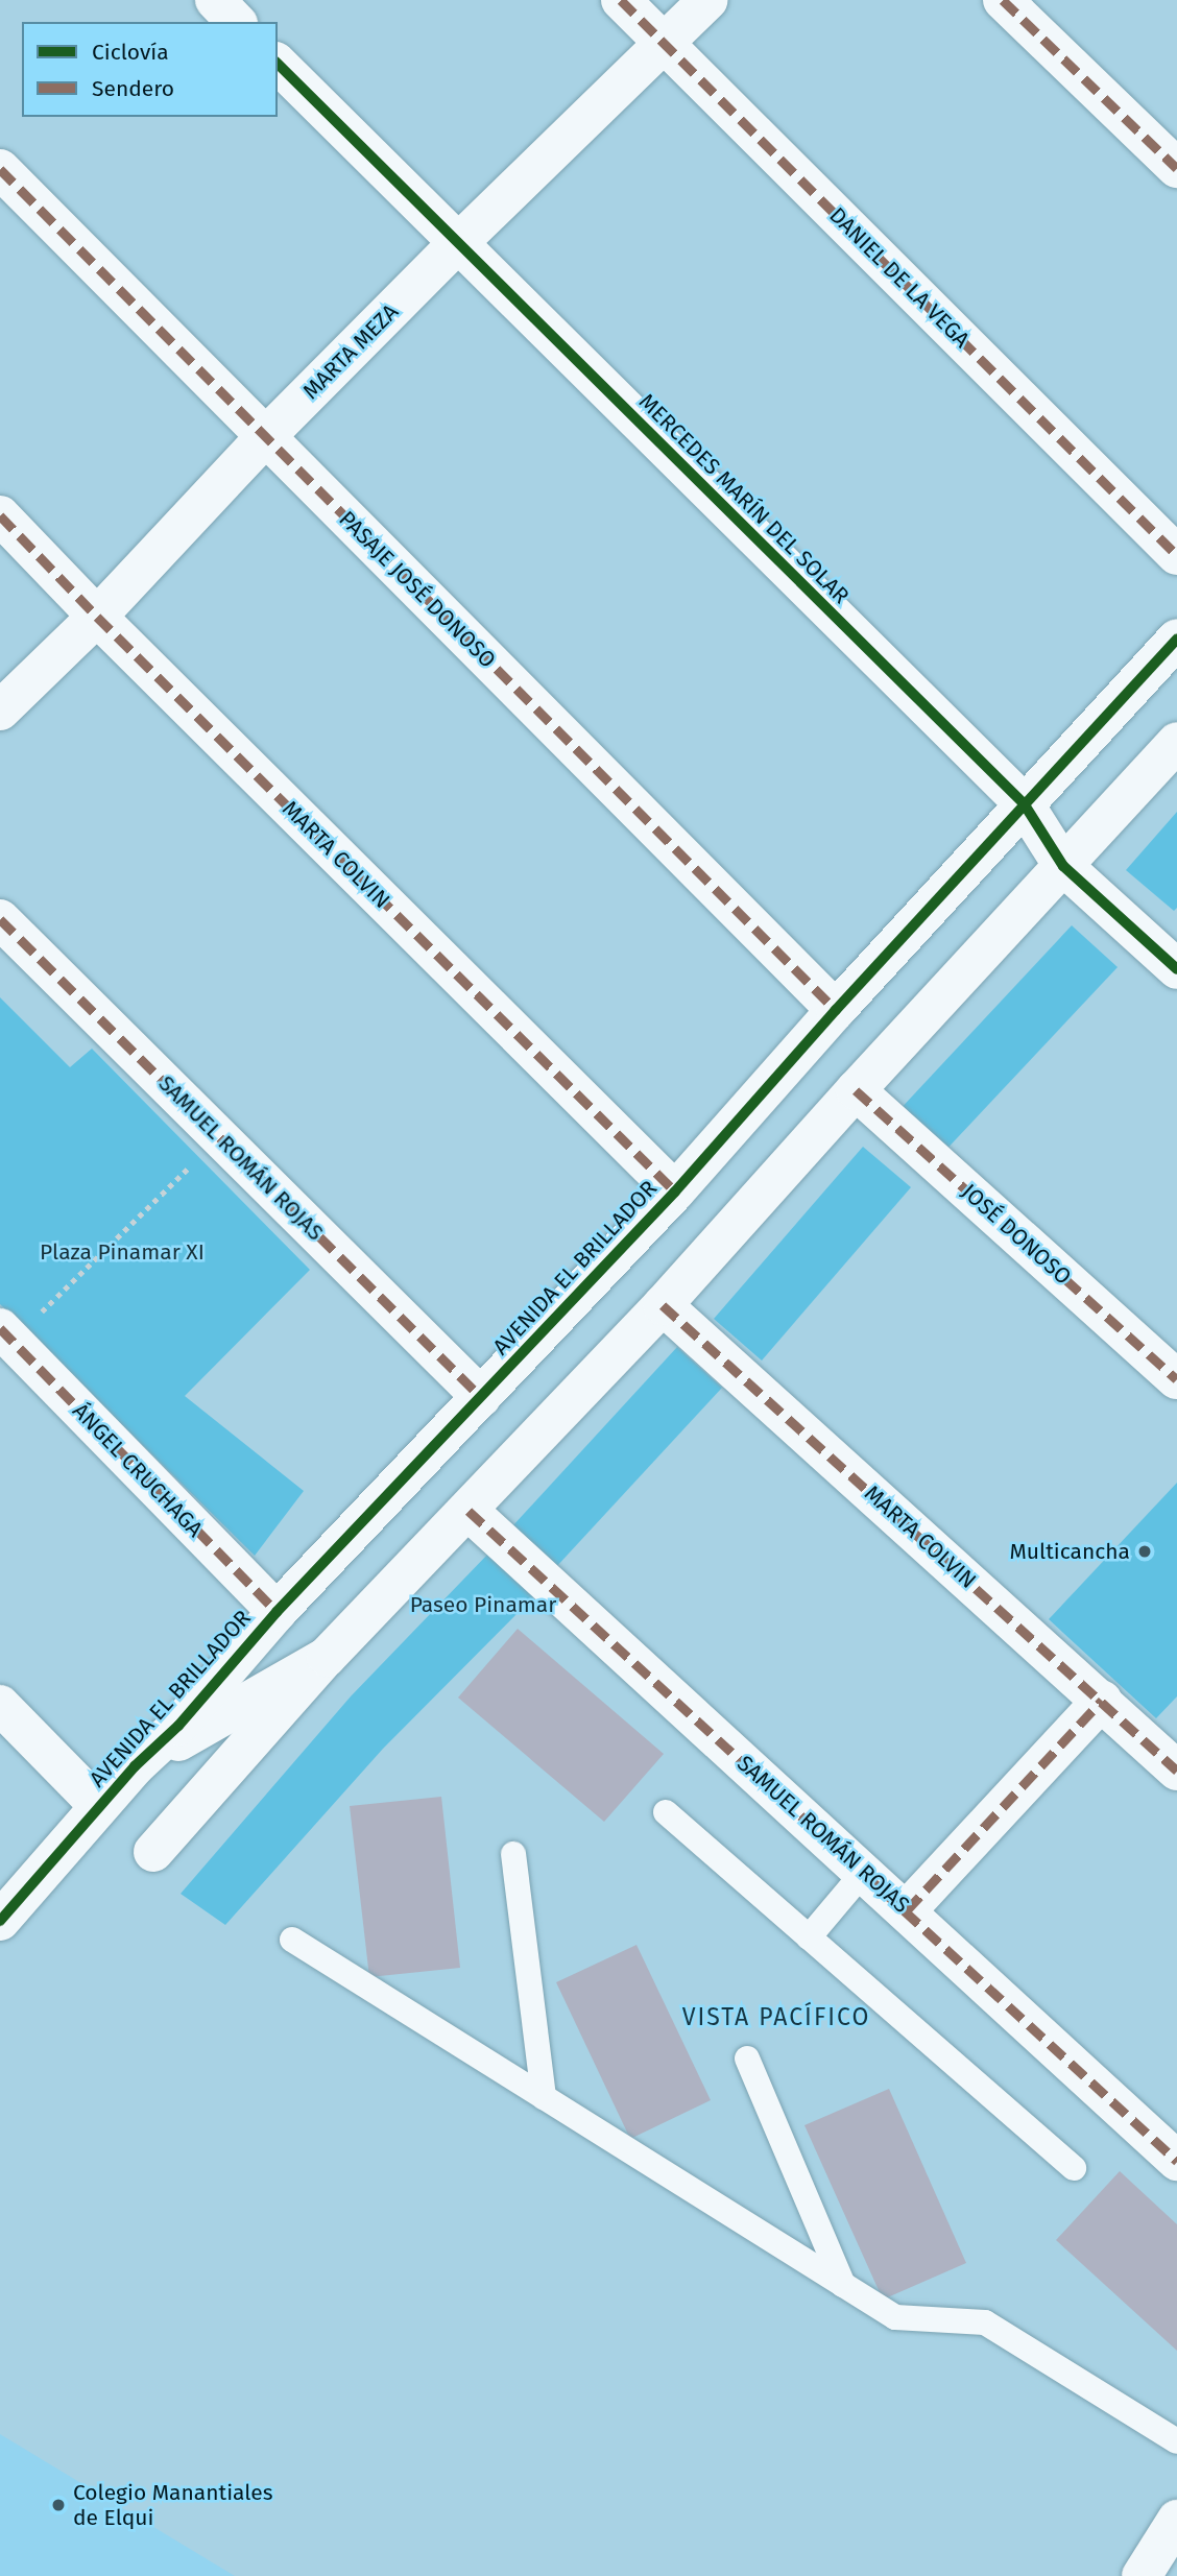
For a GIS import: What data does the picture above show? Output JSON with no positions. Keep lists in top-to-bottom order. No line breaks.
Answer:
{"streets":{"street":["DANIEL DE LA VEGA","MARTA MEZA","MERCEDES MARÍN DEL SOLAR","PASAJE JOSÉ DONOSO","MARTA COLVIN","SAMUEL ROMÁN ROJAS","JOSÉ DONOSO","AVENIDA EL BRILLADOR","ÁNGEL CRUCHAGA"]},"crossings":[["DANIEL DE LA VEGA","MARTA MEZA"],["MARTA MEZA","MERCEDES MARÍN DEL SOLAR"],["MARTA MEZA","PASAJE JOSÉ DONOSO"],["MARTA MEZA","MARTA COLVIN"],["MERCEDES MARÍN DEL SOLAR","AVENIDA EL BRILLADOR"],["PASAJE JOSÉ DONOSO","AVENIDA EL BRILLADOR"],["MARTA COLVIN","AVENIDA EL BRILLADOR"],["SAMUEL ROMÁN ROJAS","AVENIDA EL BRILLADOR"],["AVENIDA EL BRILLADOR","ÁNGEL CRUCHAGA"]],"districts":["VISTA PACÍFICO"],"parks":["Plaza Pinamar XI","Paseo Pinamar"],"places":["Multicancha","Colegio Manantiales de Elqui"],"legend":["Ciclovía","Sendero"]}
